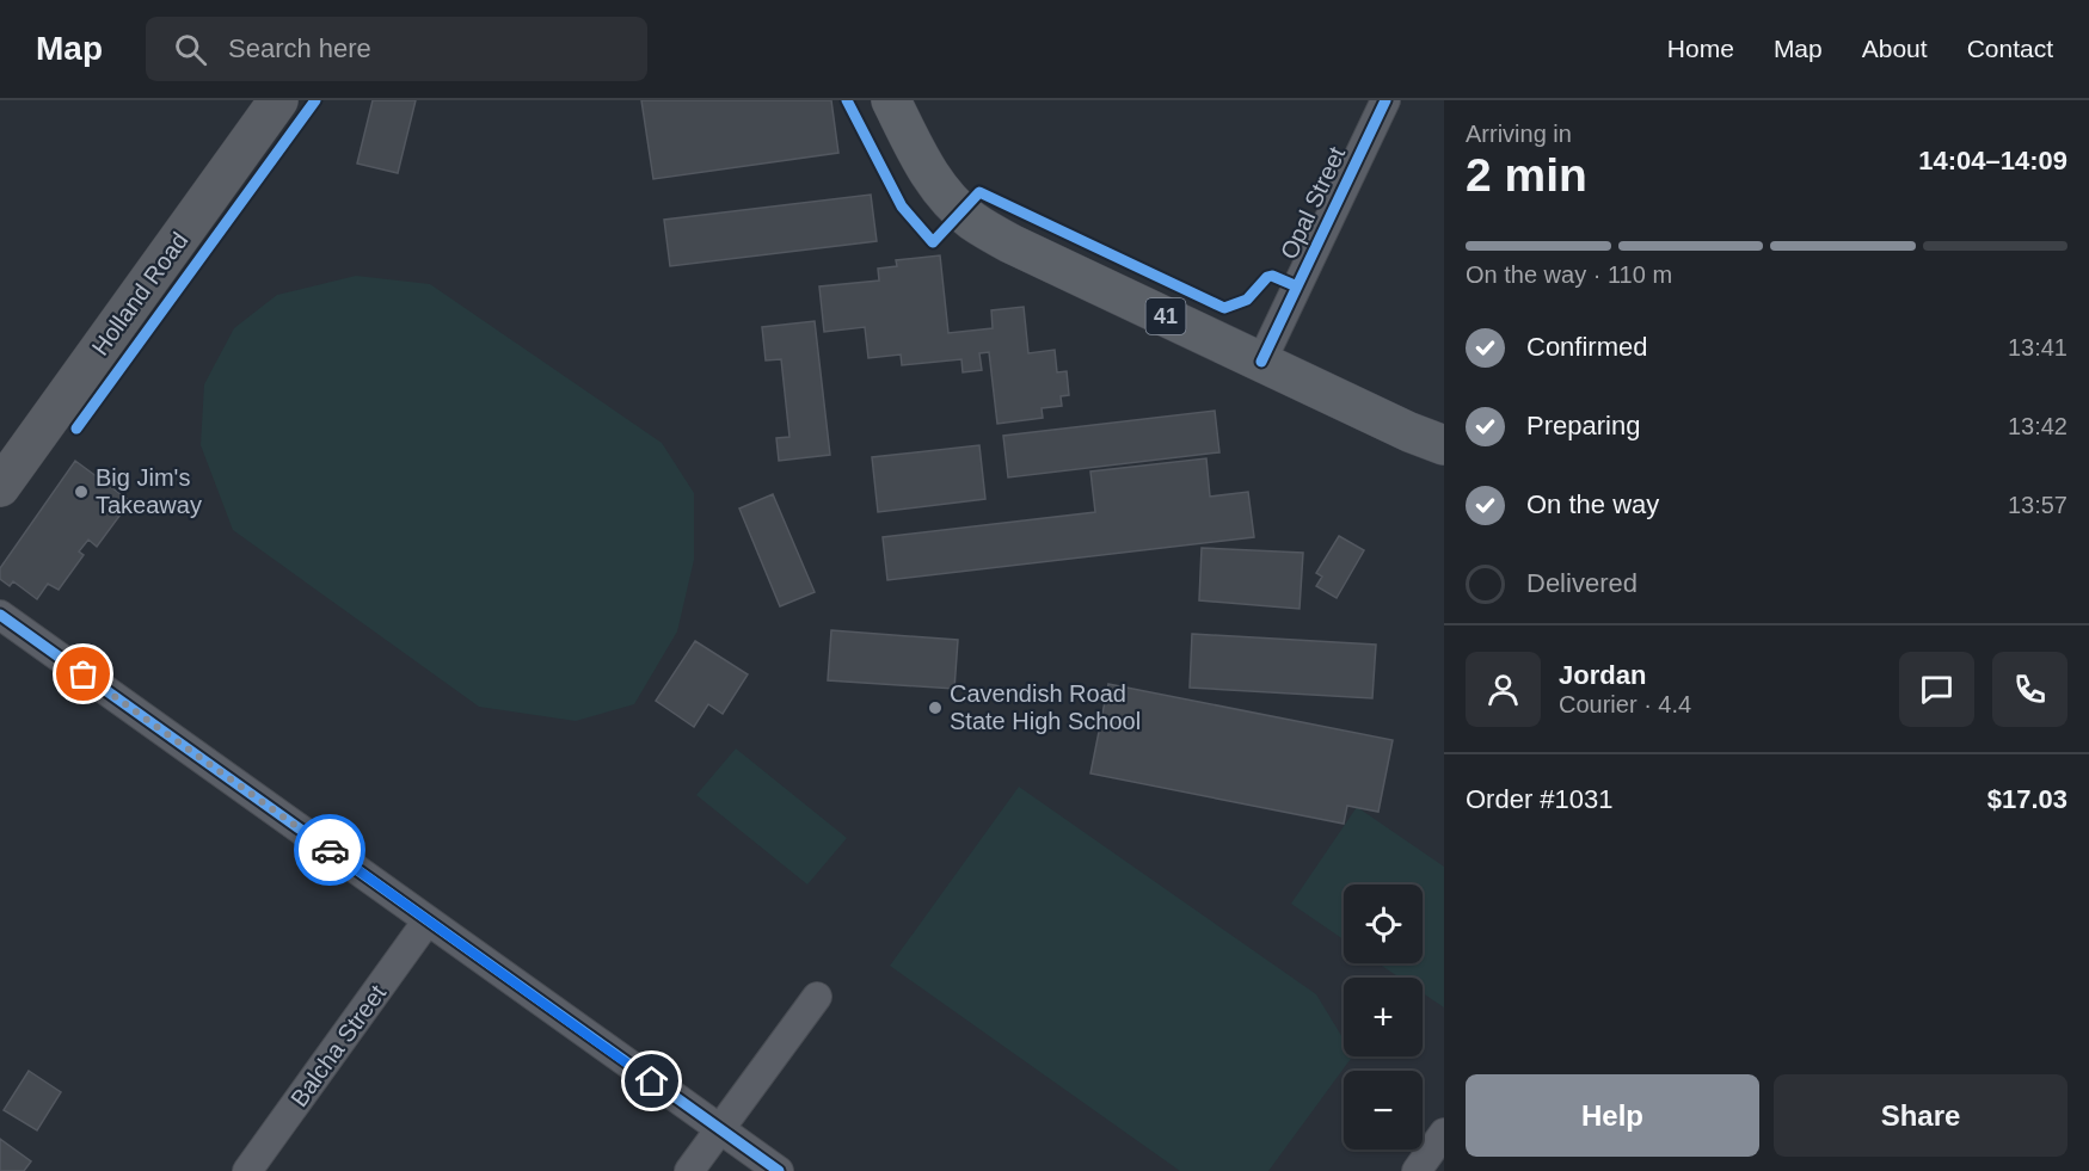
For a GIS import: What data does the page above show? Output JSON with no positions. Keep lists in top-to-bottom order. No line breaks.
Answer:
{"streets":{"main road":["Holland Road","41"],"street":["Opal Street","Balcha Street"]},"crossings":[["Opal Street","41"]],"places":["Big Jim's Takeaway","Cavendish Road State High School"],"page":{"header":"Map","search":"Search here","nav":["Home","Map","About","Contact"],"heading":["2 min","Arriving in","14:04–14:09"],"panel":["Jordan","Courier · 4.4","Order #1031","$17.03"],"bar":"On the way · 110 m","list":[["Confirmed","13:41"],["Preparing","13:42"],["On the way","13:57"],"Delivered"],"map_buttons":["+","−"],"buttons":["Help","Share"]}}
